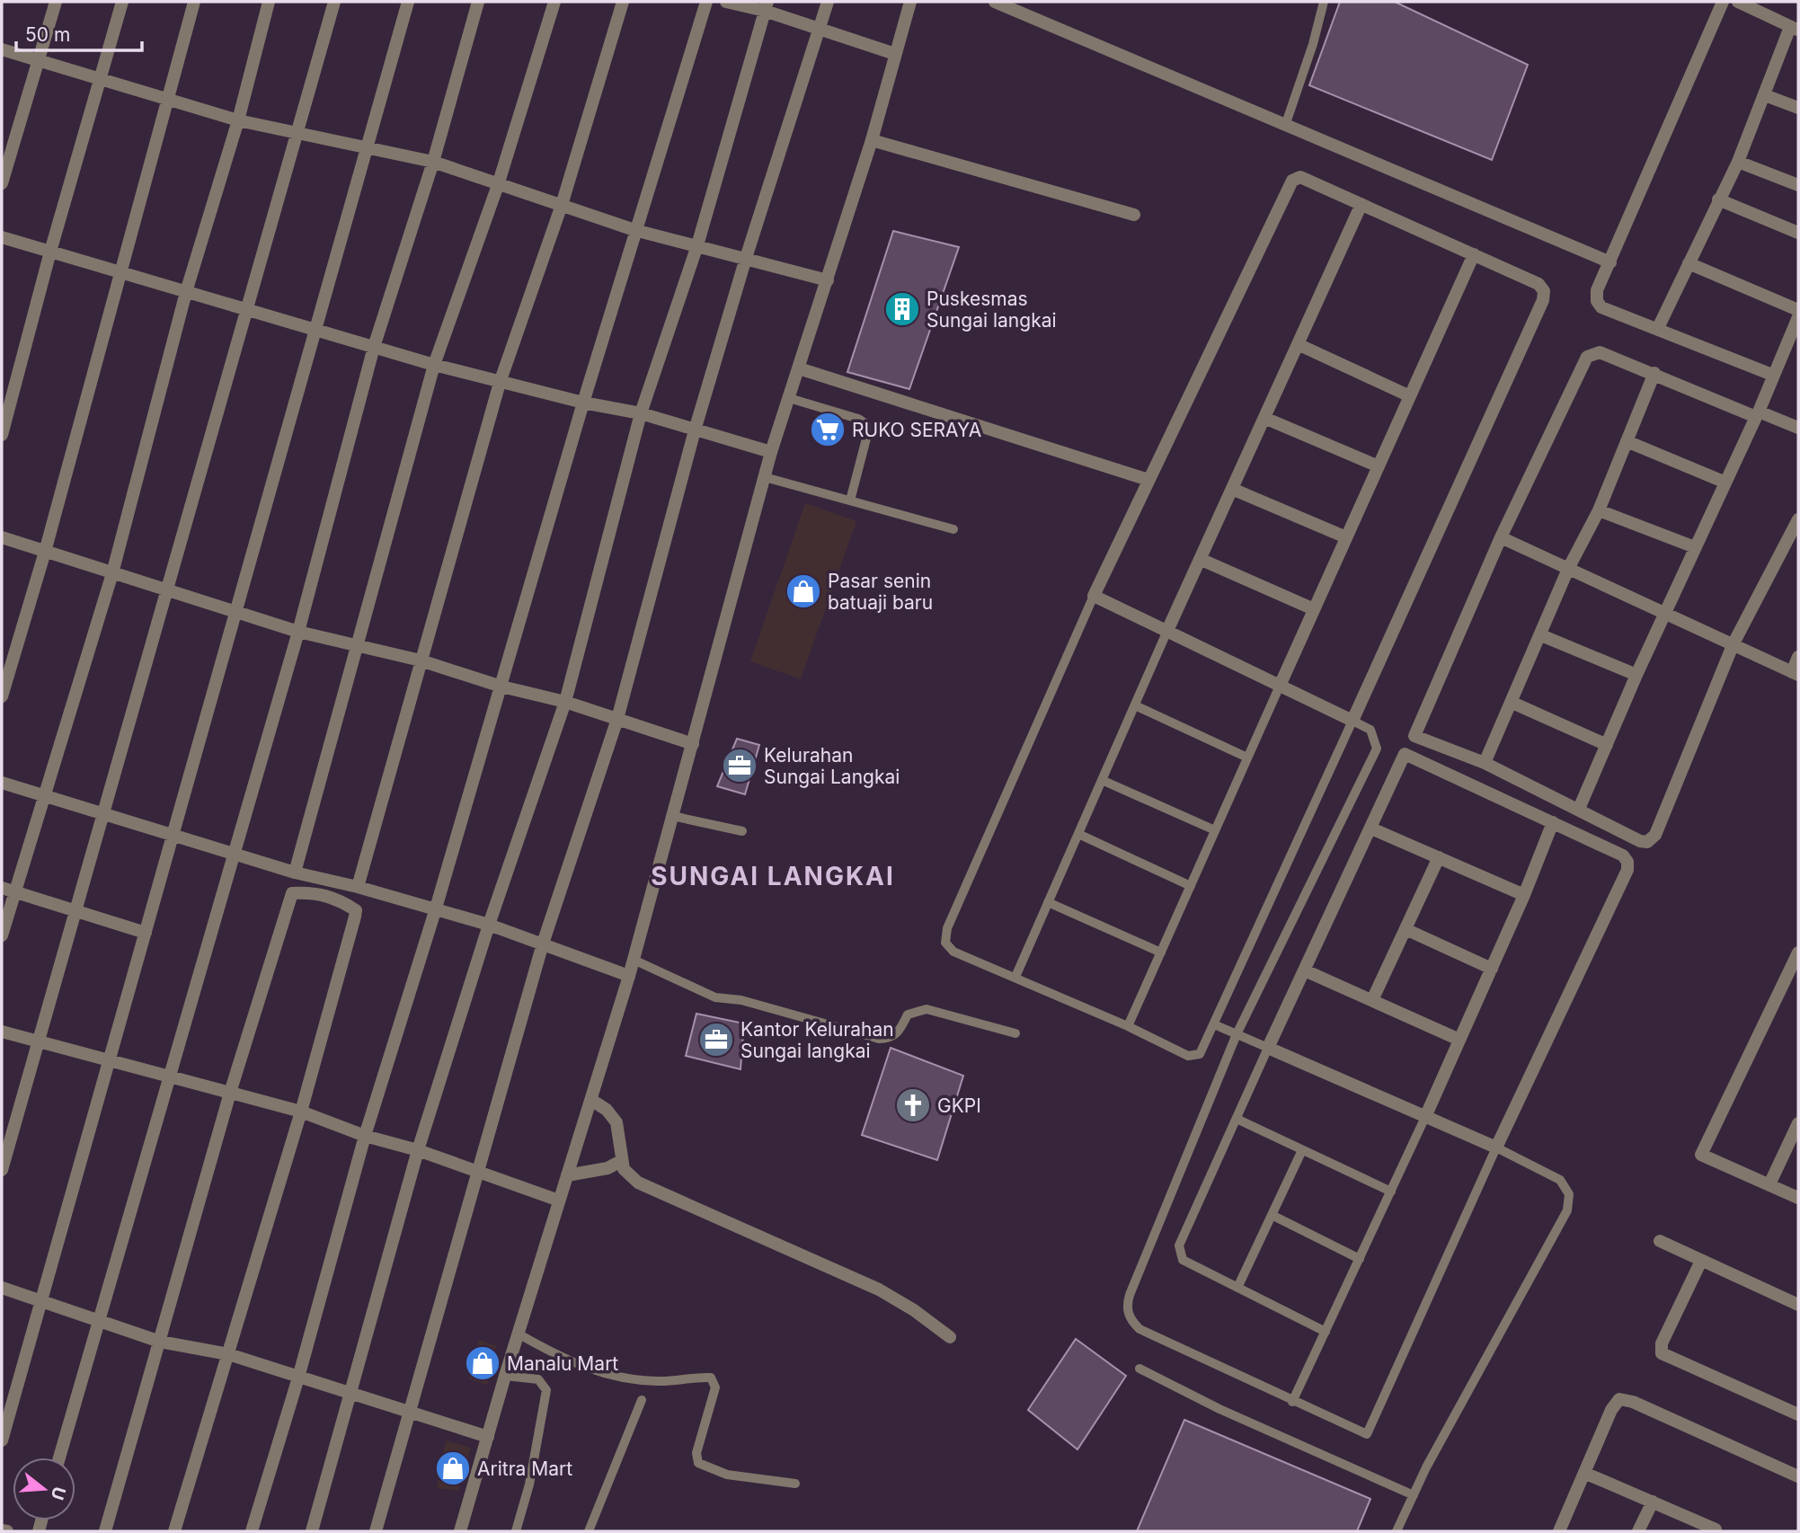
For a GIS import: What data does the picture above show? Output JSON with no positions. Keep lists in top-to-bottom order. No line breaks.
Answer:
{"districts":["SUNGAI LANGKAI"],"places":{"building":["Puskesmas Sungai langkai"],"supermarket":["RUKO SERAYA"],"shop":["Pasar senin batuaji baru","Manalu Mart","Aritra Mart"],"office":["Kelurahan Sungai Langkai","Kantor Kelurahan Sungai langkai"],"church":["GKPI"]},"scale_bar":"50 m","north":"right"}
